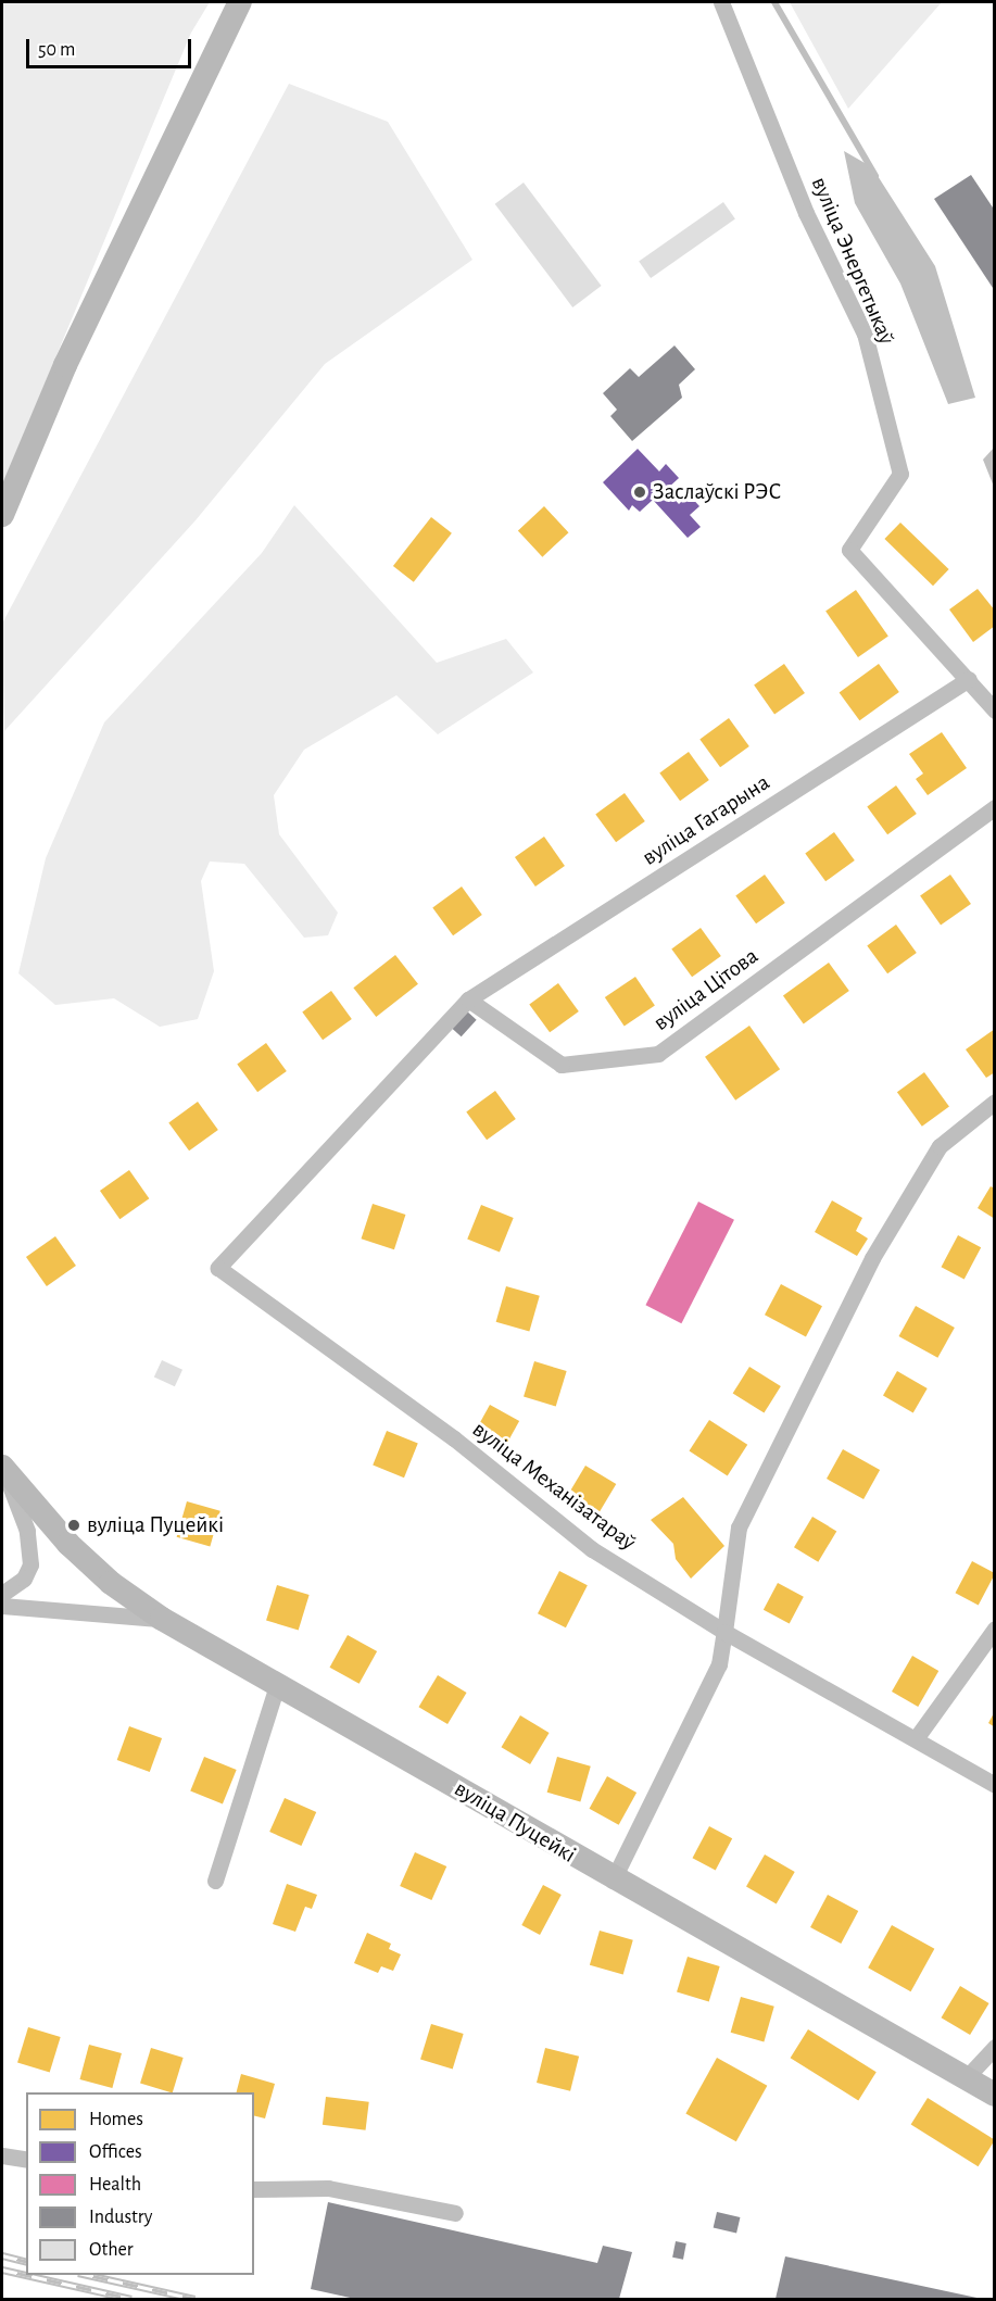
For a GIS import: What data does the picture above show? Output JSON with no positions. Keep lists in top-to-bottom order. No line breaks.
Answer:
{"streets":{"main road":["вуліца Пуцейкі"],"street":["вуліца Энергетыкаў","вуліца Гагарына","вуліца Цітова","вуліца Механізатараў"]},"crossings":[["вуліца Энергетыкаў","вуліца Гагарына"],["вуліца Гагарына","вуліца Цітова"],["вуліца Гагарына","вуліца Механізатараў"],["вуліца Цітова","вуліца Механізатараў"]],"places":["Заслаўскі РЭС","вуліца Пуцейкі"],"legend":["Homes","Offices","Health","Industry","Other"],"scale_bar":"50 m"}
